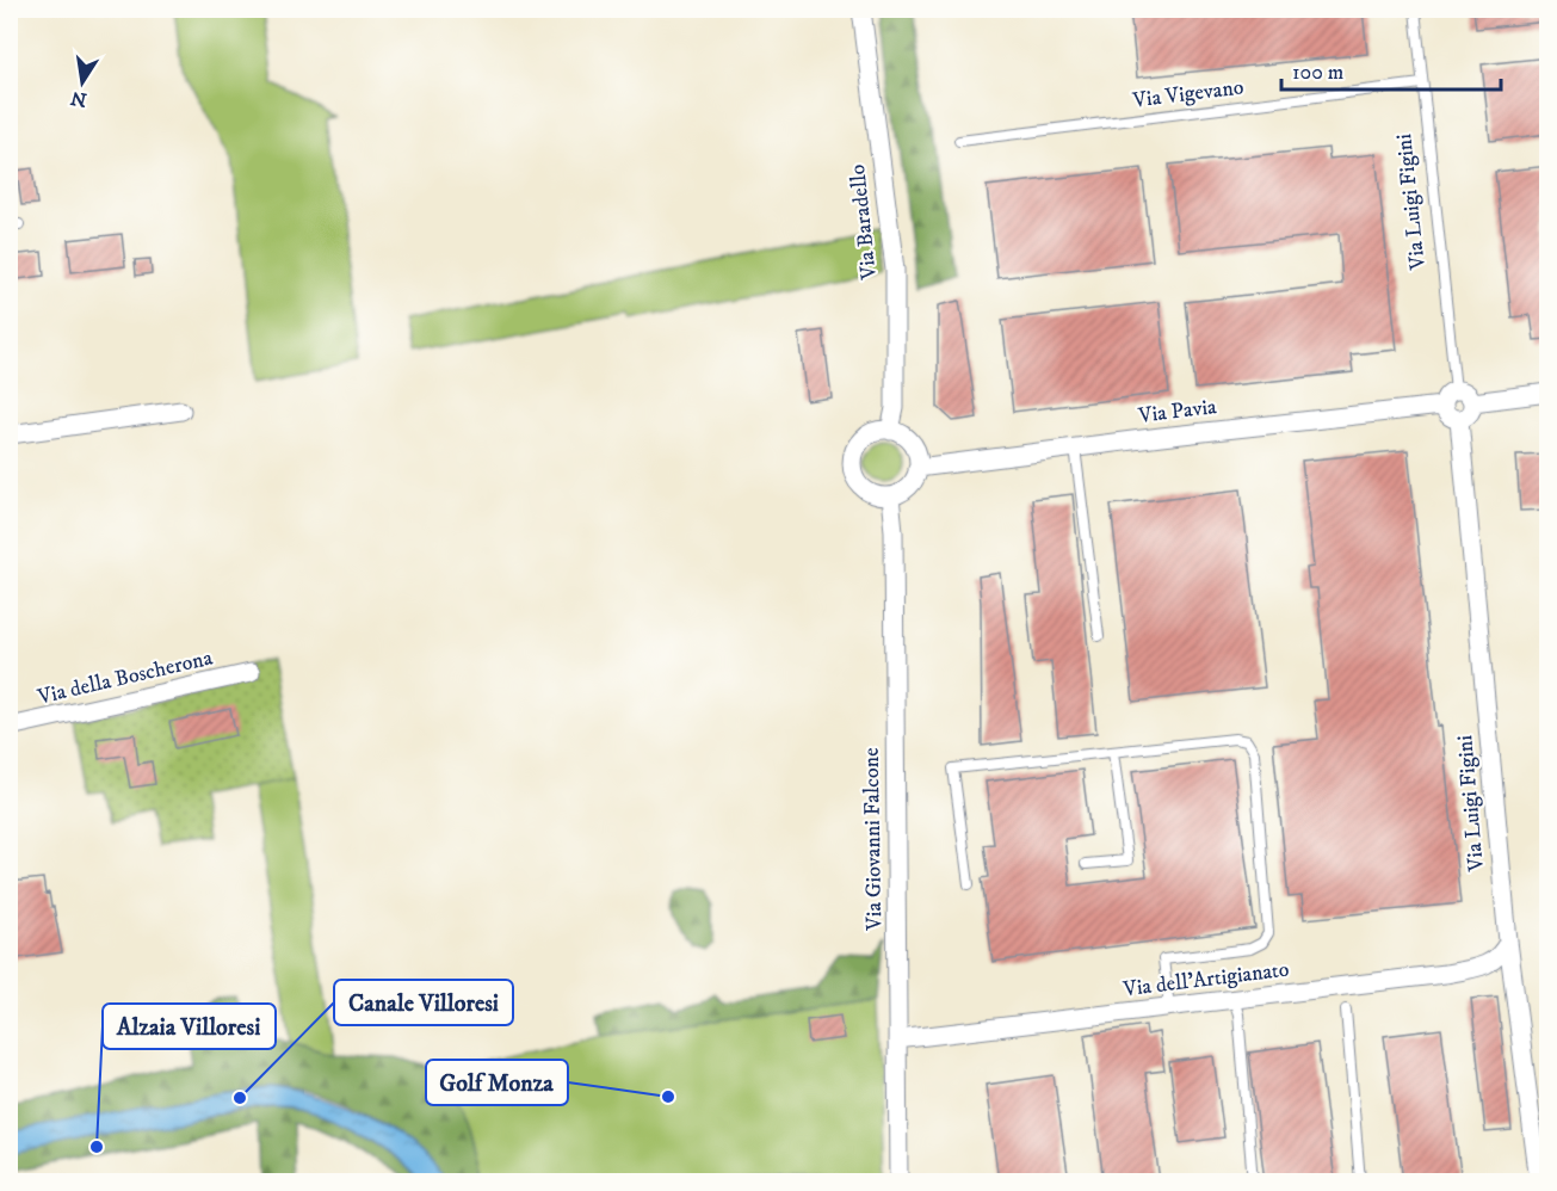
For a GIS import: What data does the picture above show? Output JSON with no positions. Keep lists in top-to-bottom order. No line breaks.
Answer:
{"streets":{"street":["Via Luigi Figini","Via Baradello","Via Pavia","Via della Boscherona","Via Giovanni Falcone","Via dell'Artigianato"],"lane":["Via Vigevano"]},"crossings":[["Via Vigevano","Via Luigi Figini"],["Via Luigi Figini","Via Pavia"],["Via Luigi Figini","Via dell'Artigianato"],["Via Baradello","Via Pavia"],["Via Baradello","Via Giovanni Falcone"],["Via Pavia","Via Giovanni Falcone"],["Via Giovanni Falcone","Via dell'Artigianato"]],"places":["Golf Monza","Canale Villoresi","Alzaia Villoresi"],"scale_bar":"100 m","north":"bottom"}
